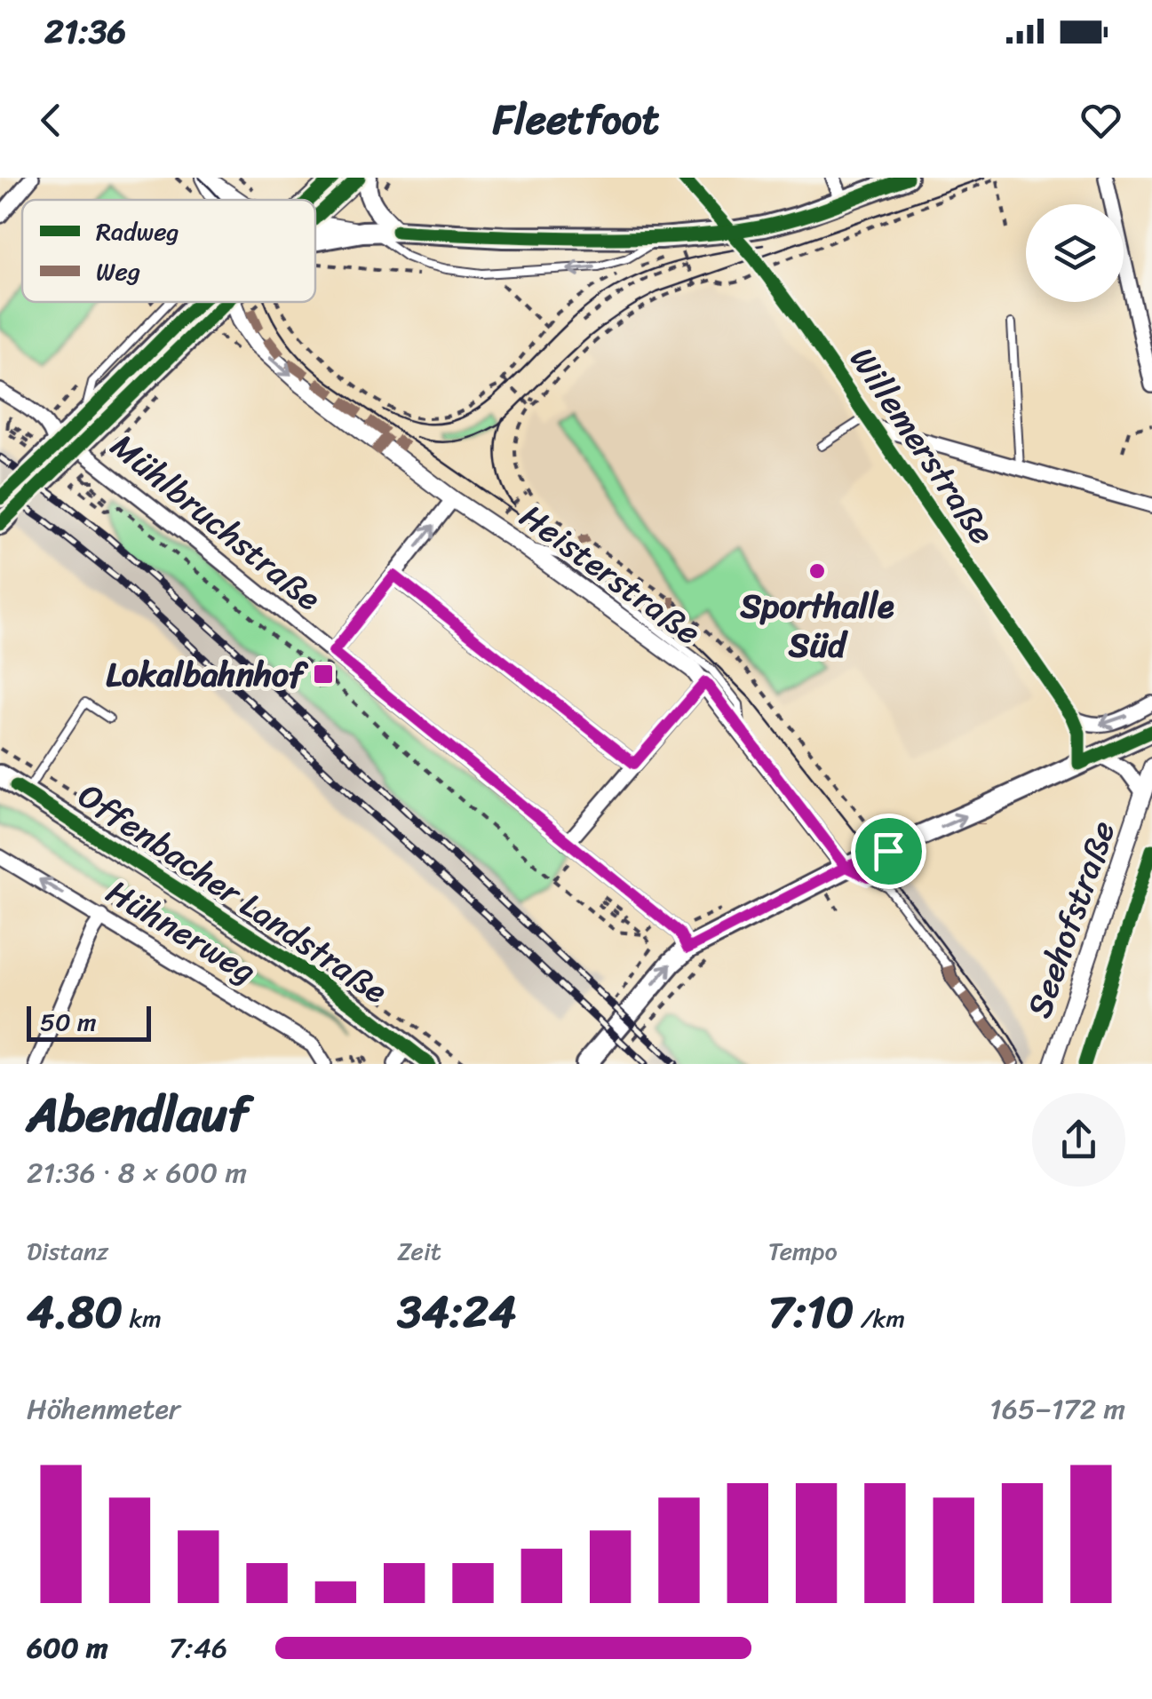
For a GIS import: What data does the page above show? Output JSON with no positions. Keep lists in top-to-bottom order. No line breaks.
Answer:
{"streets":{"main road":["Offenbacher Landstraße"],"street":["Willemerstraße","Mühlbruchstraße","Heisterstraße","Seehofstraße","Hühnerweg"]},"places":{"other":["Sporthalle Süd"],"transit":["Lokalbahnhof"]},"legend":["Radweg","Weg"],"scale_bar":"50 m","page":{"status":"21:36","header":"Fleetfoot","scale":"50 m","heading":["Abendlauf","21:36 · 8 × 600 m"],"stats":[["Distanz","4.80 km"],["Zeit","34:24"],["Tempo","7:10 /km"]],"chart":["Höhenmeter","165–172 m"],"list":[{"name":"600 m","note":"7:46"}]}}
